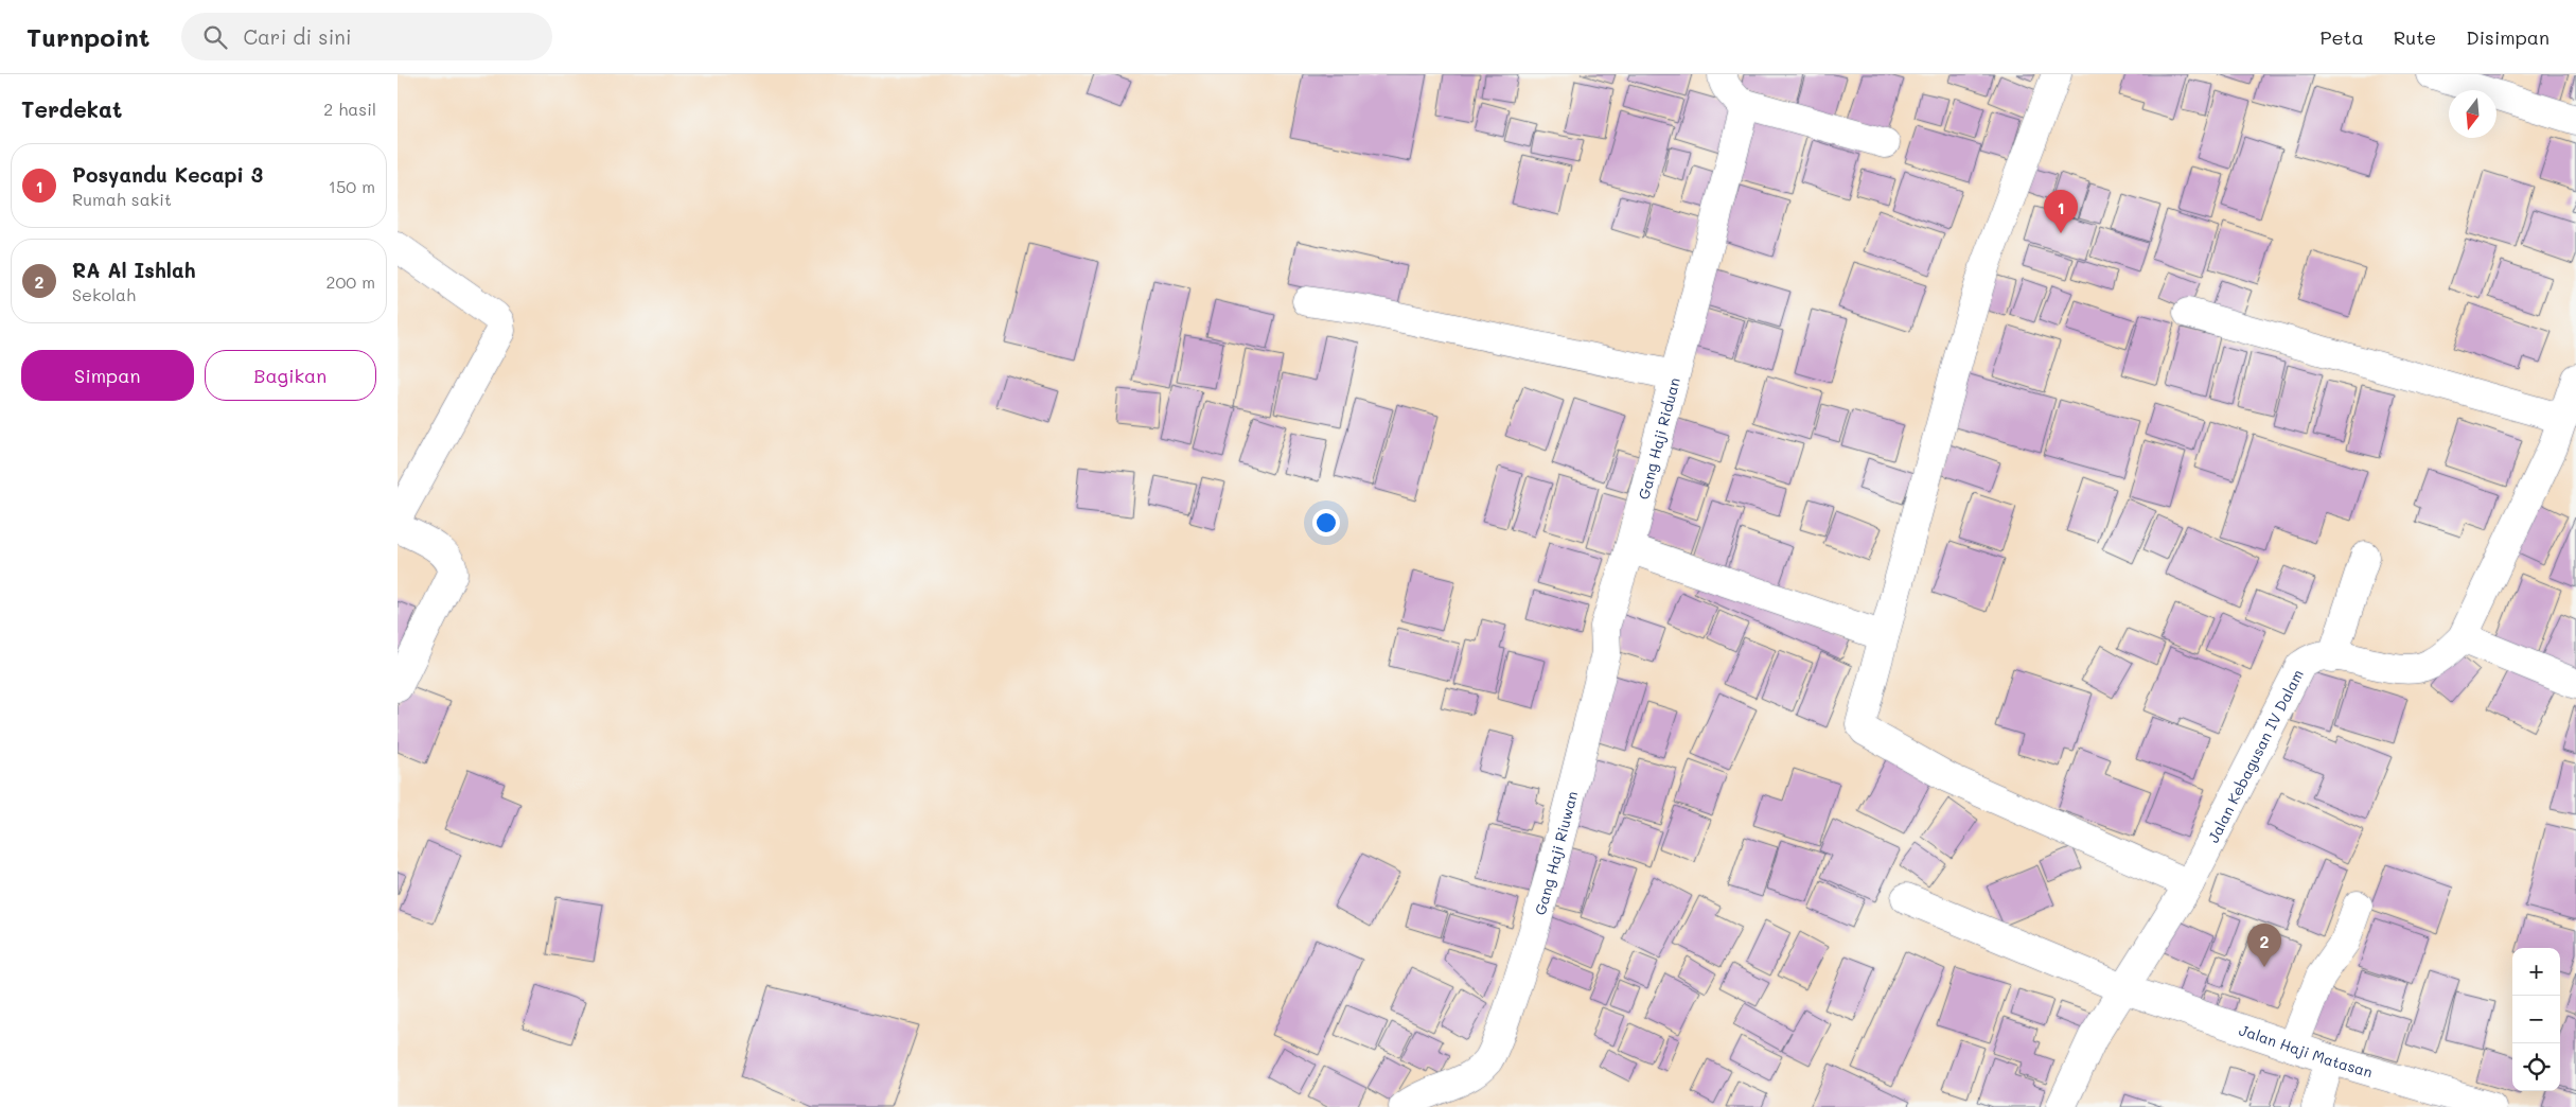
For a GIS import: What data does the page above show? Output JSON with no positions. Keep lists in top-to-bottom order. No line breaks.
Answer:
{"streets":{"street":["Gang Haji Riduan","Jalan Kebagusan IV Dalam","Gang Haji Riuwan","Jalan Haji Matasan"]},"crossings":[["Gang Haji Riduan","Gang Haji Riuwan"],["Jalan Kebagusan IV Dalam","Jalan Haji Matasan"]],"north":"bottom","page":{"header":"Turnpoint","search":"Cari di sini","nav":["Peta","Rute","Disimpan"],"heading":["Terdekat","2 hasil"],"list":[{"mark":"1","name":"Posyandu Kecapi 3","note":"Rumah sakit","value":"150 m"},{"mark":"2","name":"RA Al Ishlah","note":"Sekolah","value":"200 m"}],"pins":["1","2"],"buttons":["Simpan","Bagikan"],"map_buttons":["+","−"]}}
